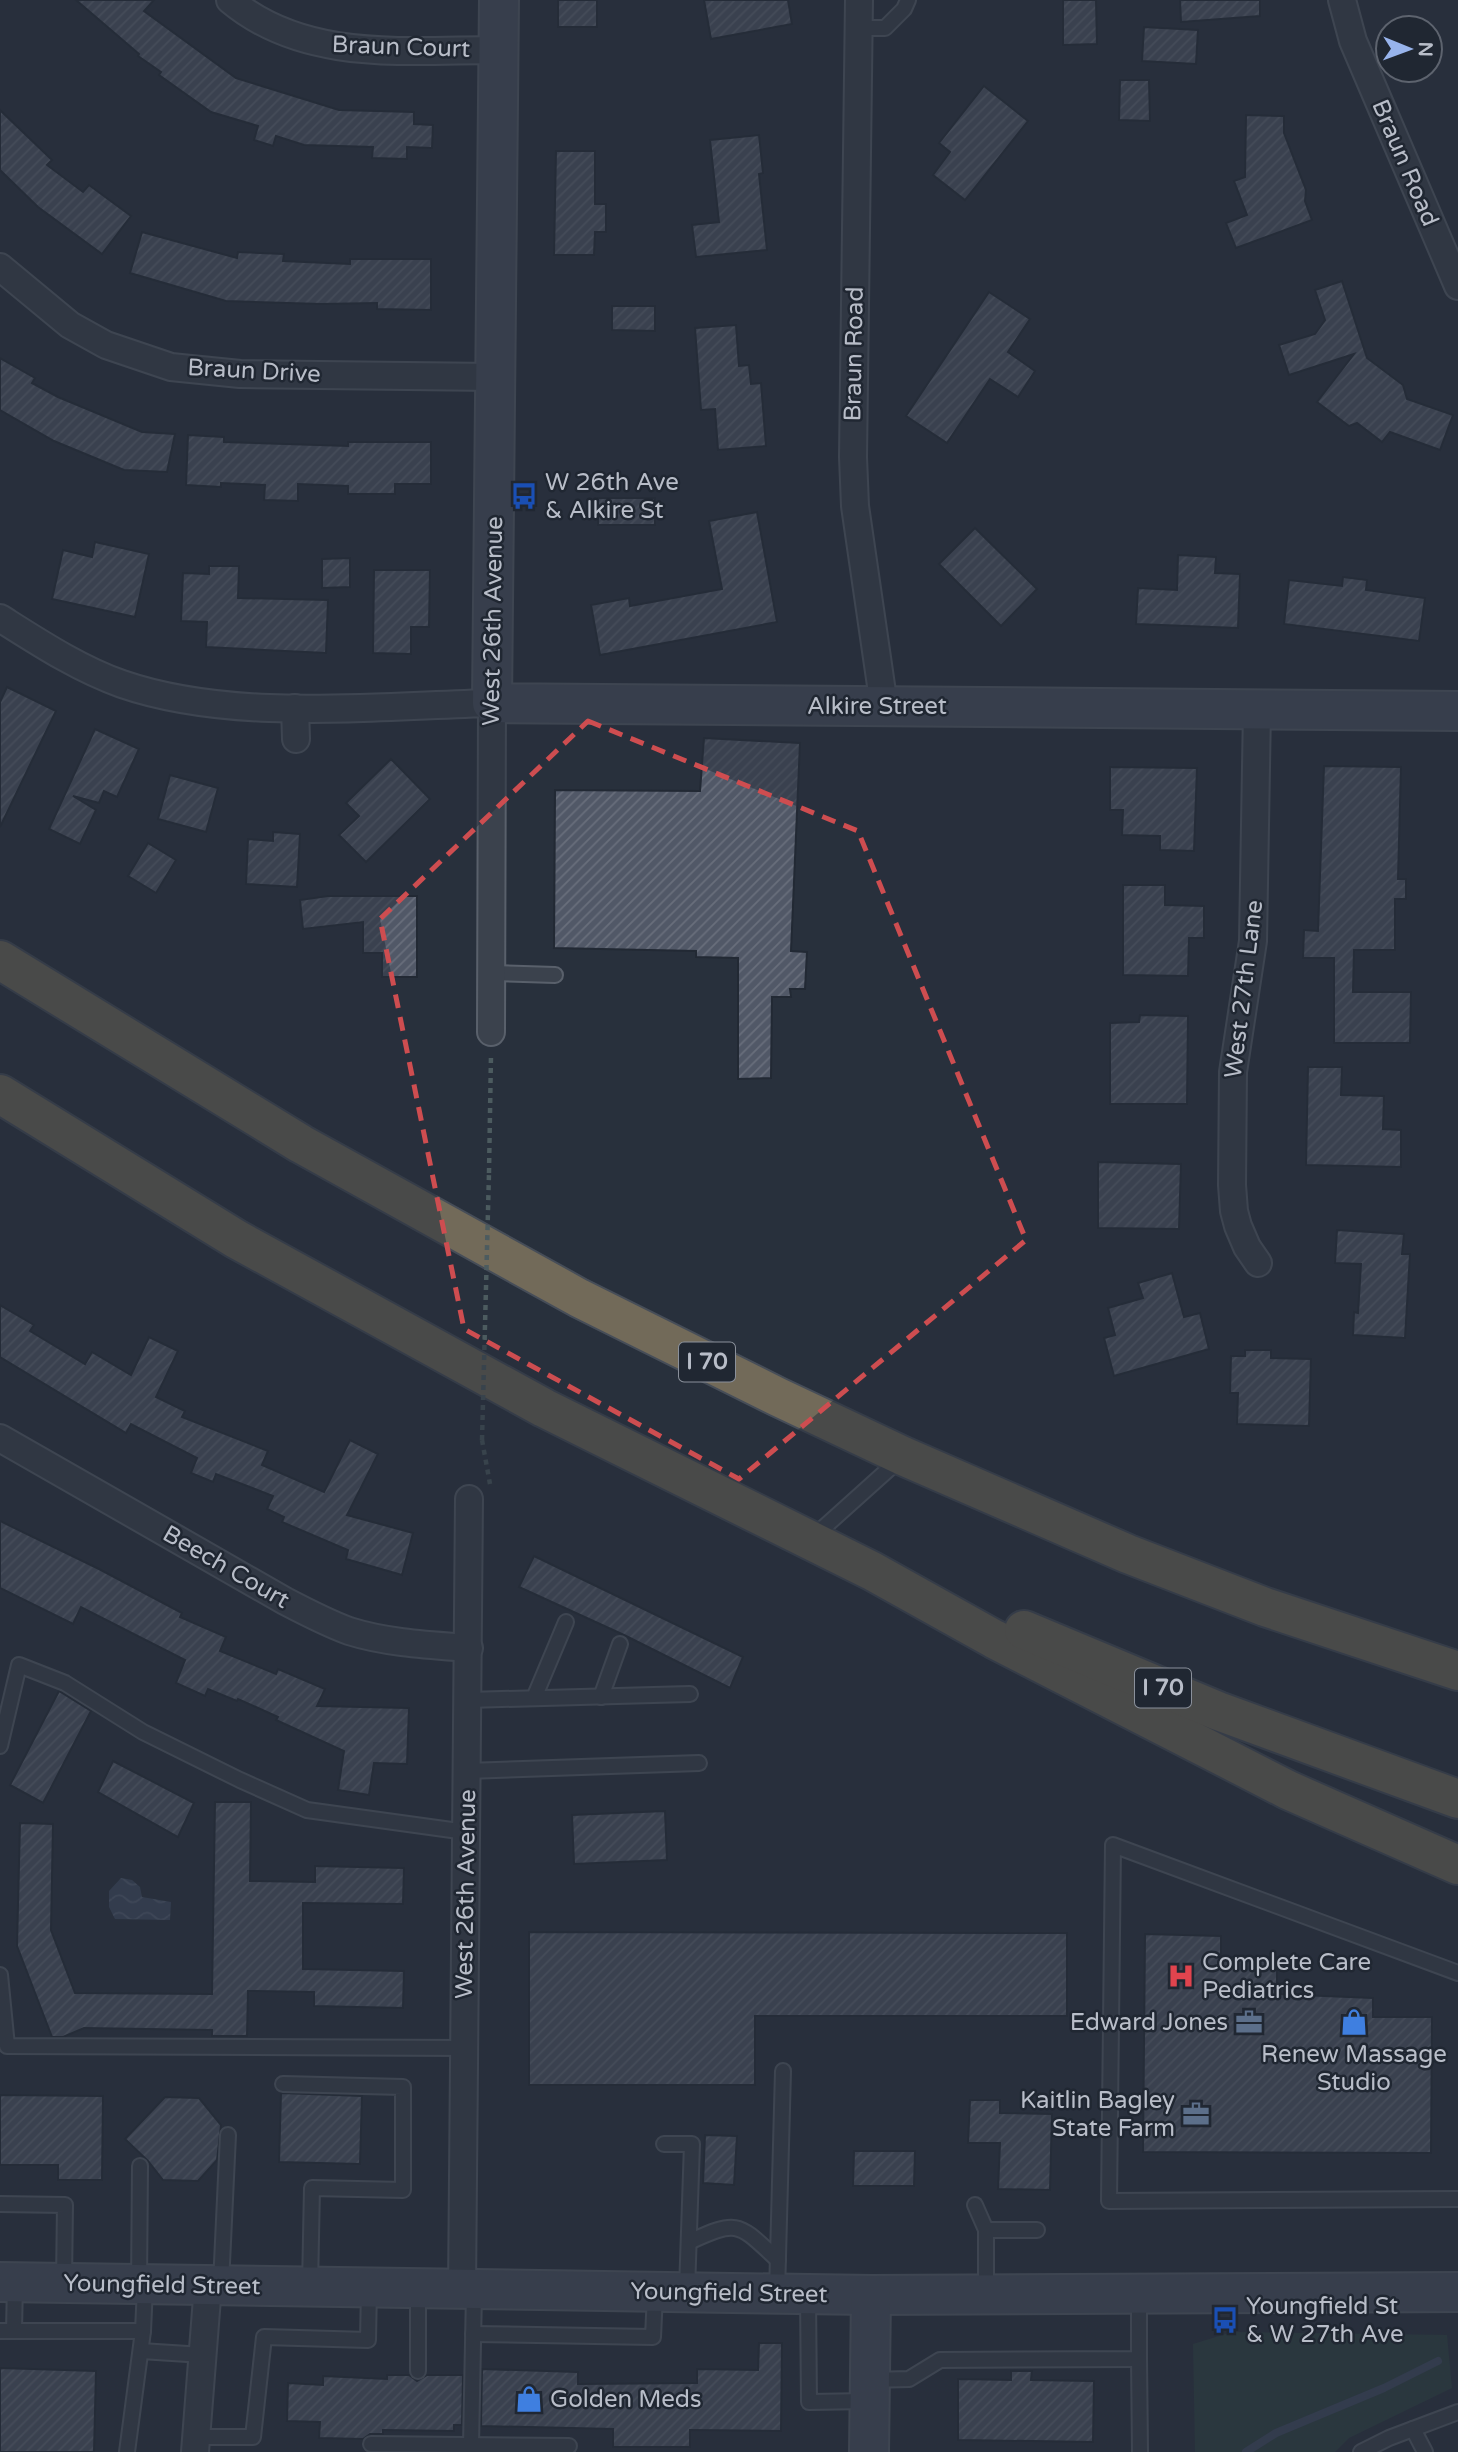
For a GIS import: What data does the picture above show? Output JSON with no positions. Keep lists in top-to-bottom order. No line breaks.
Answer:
{"streets":{"highway":["I 70"],"street":["Braun Court","Braun Road","Braun Drive","West 26th Avenue","Alkire Street","West 27th Lane","Beech Court","Youngfield Street"]},"crossings":[["Braun Court","West 26th Avenue"],["Braun Road","Alkire Street"],["Braun Drive","West 26th Avenue"],["West 26th Avenue","Alkire Street"],["West 26th Avenue","Beech Court"],["West 26th Avenue","Youngfield Street"],["Alkire Street","West 27th Lane"]],"places":{"bus stop":["W 26th Ave & Alkire St","Youngfield St & W 27th Ave"],"hospital":["Complete Care Pediatrics"],"office":["Edward Jones","Kaitlin Bagley State Farm"],"shop":["Renew Massage Studio","Golden Meds"]},"north":"right"}
